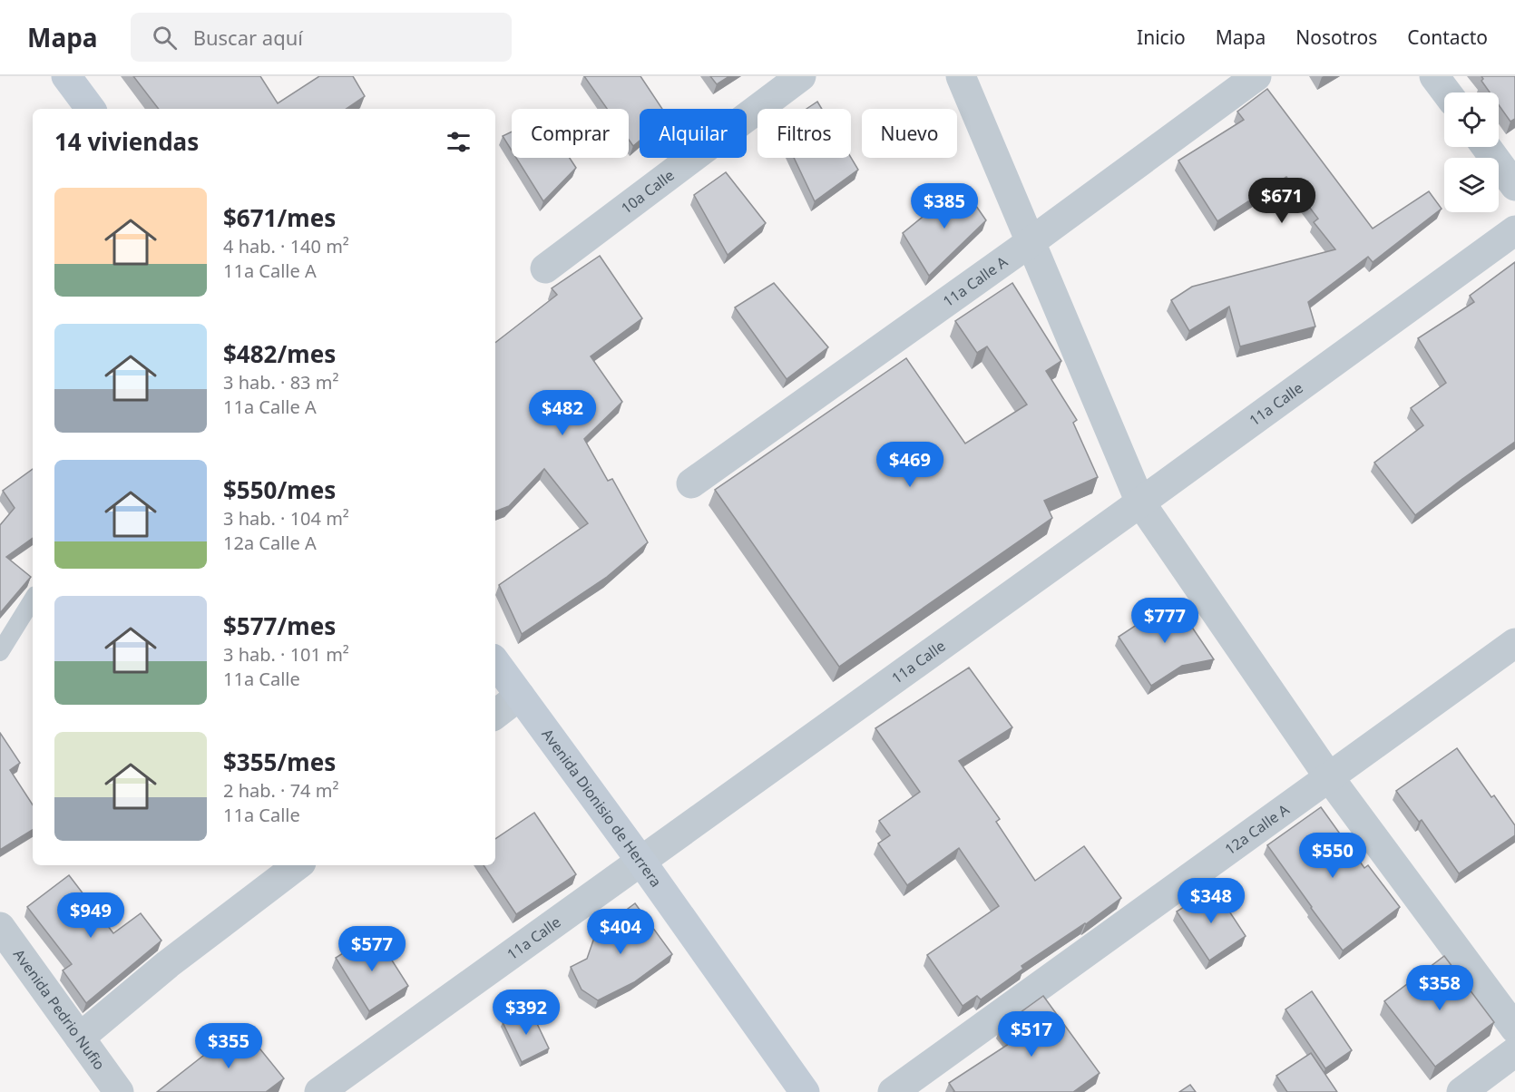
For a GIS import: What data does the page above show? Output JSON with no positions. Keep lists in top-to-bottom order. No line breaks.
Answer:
{"streets":{"street":["10a Calle","11a Calle A","11a Calle","Avenida Dionisio de Herrera","12a Calle A","Avenida Pedrio Nufio"]},"crossings":[["11a Calle","Avenida Dionisio de Herrera"]],"page":{"header":"Mapa","search":"Buscar aquí","nav":["Inicio","Mapa","Nosotros","Contacto"],"chip":["Comprar","Alquilar","Filtros","Nuevo"],"heading":"14 viviendas","list":[{"name":"$671/mes","note":"4 hab. · 140 m² · 11a Calle A"},{"name":"$482/mes","note":"3 hab. · 83 m² · 11a Calle A"},{"name":"$550/mes","note":"3 hab. · 104 m² · 12a Calle A"},{"name":"$577/mes","note":"3 hab. · 101 m² · 11a Calle"},{"name":"$355/mes","note":"2 hab. · 74 m² · 11a Calle"}],"price":["$671","$385","$482","$469","$777","$550","$348","$949","$404","$577","$358","$392","$517","$355"]}}
